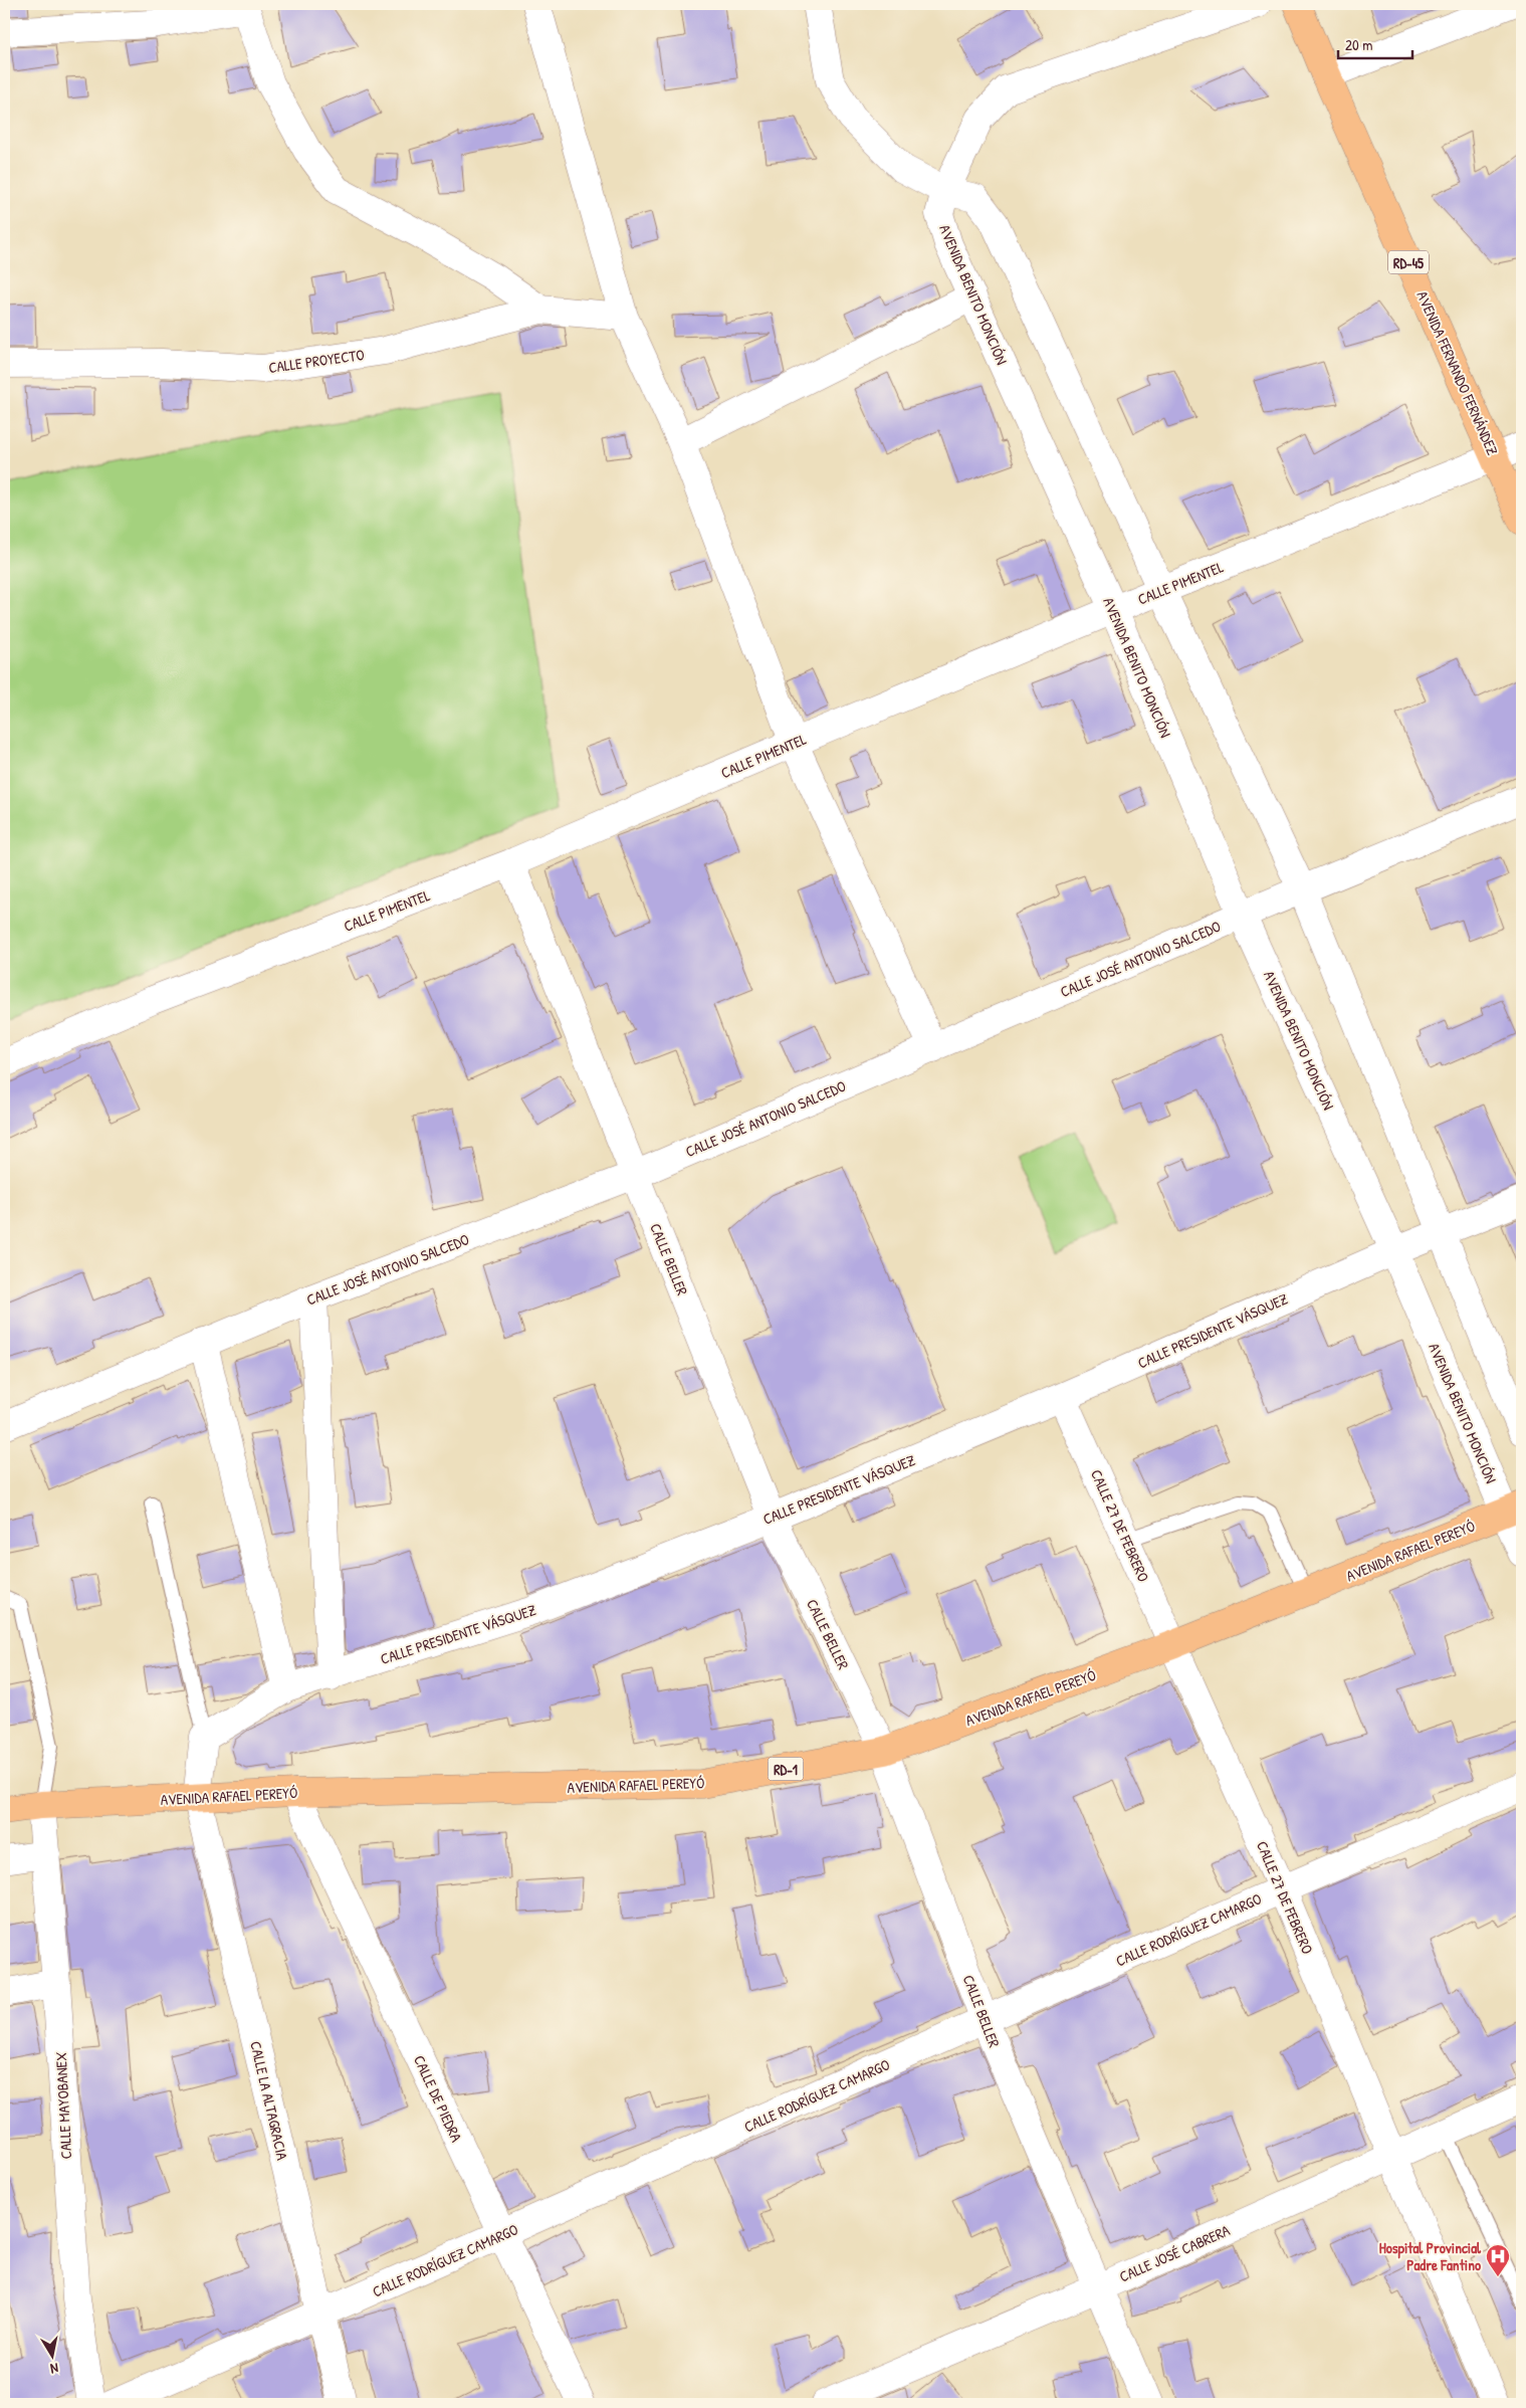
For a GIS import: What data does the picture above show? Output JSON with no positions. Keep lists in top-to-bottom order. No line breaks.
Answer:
{"streets":{"main road":["RD-45","AVENIDA FERNANDO FERNÁNDEZ","AVENIDA RAFAEL PEREYÓ","RD-1"],"street":["AVENIDA BENITO MONCIÓN","CALLE PROYECTO","CALLE PIMENTEL","CALLE JOSÉ ANTONIO SALCEDO","CALLE BELLER","CALLE PRESIDENTE VÁSQUEZ","CALLE 27 DE FEBRERO","CALLE RODRÍGUEZ CAMARGO","CALLE DE PIEDRA","CALLE LA ALTAGRACIA","CALLE MAYOBANEX","CALLE JOSÉ CABRERA"]},"crossings":[["AVENIDA BENITO MONCIÓN","CALLE PIMENTEL"],["AVENIDA BENITO MONCIÓN","CALLE JOSÉ ANTONIO SALCEDO"],["AVENIDA BENITO MONCIÓN","CALLE PRESIDENTE VÁSQUEZ"],["AVENIDA BENITO MONCIÓN","AVENIDA RAFAEL PEREYÓ"],["AVENIDA FERNANDO FERNÁNDEZ","CALLE PIMENTEL"],["CALLE PIMENTEL","CALLE BELLER"],["CALLE JOSÉ ANTONIO SALCEDO","CALLE BELLER"],["CALLE BELLER","CALLE PRESIDENTE VÁSQUEZ"],["CALLE BELLER","AVENIDA RAFAEL PEREYÓ"],["CALLE BELLER","CALLE RODRÍGUEZ CAMARGO"],["CALLE BELLER","CALLE JOSÉ CABRERA"],["CALLE PRESIDENTE VÁSQUEZ","CALLE 27 DE FEBRERO"],["CALLE 27 DE FEBRERO","AVENIDA RAFAEL PEREYÓ"],["CALLE 27 DE FEBRERO","CALLE RODRÍGUEZ CAMARGO"],["CALLE 27 DE FEBRERO","CALLE JOSÉ CABRERA"],["AVENIDA RAFAEL PEREYÓ","CALLE DE PIEDRA"],["AVENIDA RAFAEL PEREYÓ","CALLE LA ALTAGRACIA"],["AVENIDA RAFAEL PEREYÓ","CALLE MAYOBANEX"],["CALLE RODRÍGUEZ CAMARGO","CALLE DE PIEDRA"],["CALLE RODRÍGUEZ CAMARGO","CALLE LA ALTAGRACIA"]],"places":{"hospital":["Hospital Provincial Padre Fantino"]},"scale_bar":"20 m","north":"bottom"}
